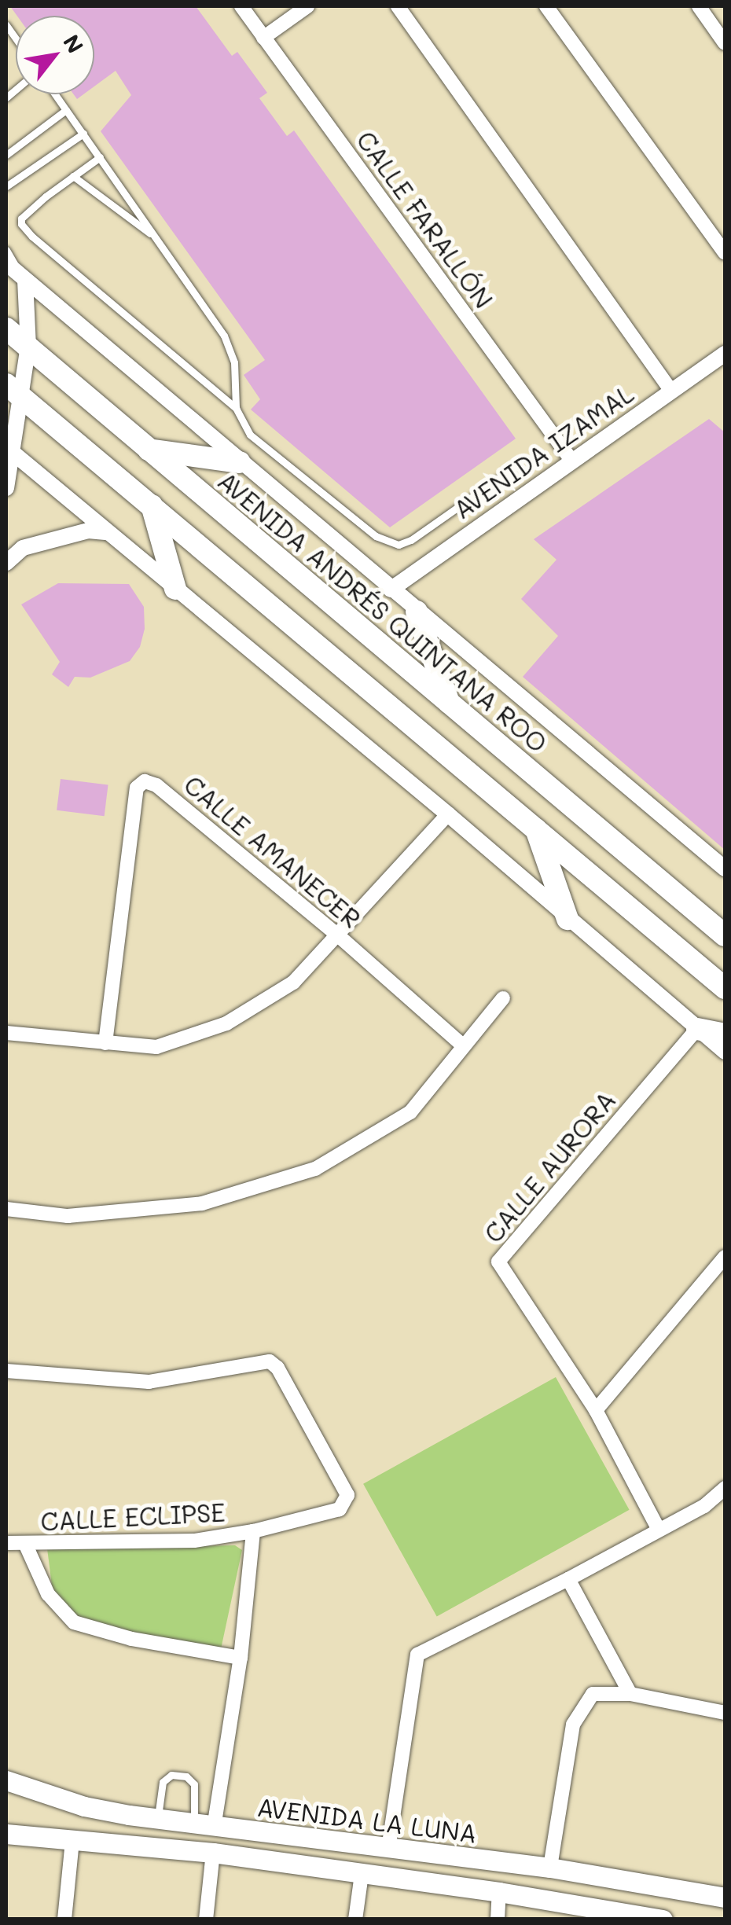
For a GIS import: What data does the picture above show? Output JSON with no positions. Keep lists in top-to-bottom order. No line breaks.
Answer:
{"streets":{"main road":["AVENIDA ANDRÉS QUINTANA ROO","AVENIDA LA LUNA"],"street":["CALLE FARALLÓN","AVENIDA IZAMAL","CALLE AMANECER","CALLE AURORA","CALLE ECLIPSE"]},"crossings":[["CALLE FARALLÓN","AVENIDA IZAMAL"],["AVENIDA IZAMAL","AVENIDA ANDRÉS QUINTANA ROO"]],"north":"top right"}
